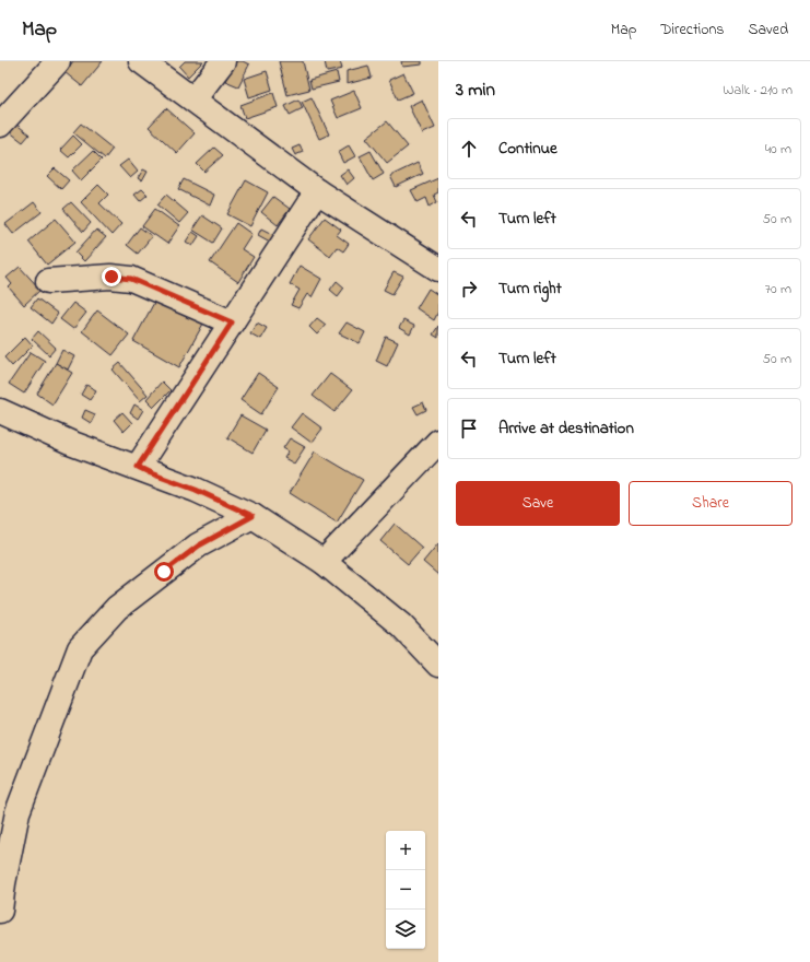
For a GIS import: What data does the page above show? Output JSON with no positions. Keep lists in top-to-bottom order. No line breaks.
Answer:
{"page":{"header":"Map","nav":["Map","Directions","Saved"],"heading":["3 min","Walk · 210 m"],"list":[["Continue","40 m"],["Turn left","50 m"],["Turn right","70 m"],["Turn left","50 m"],"Arrive at destination"],"buttons":["Save","Share"],"map_buttons":["+","−"]}}
